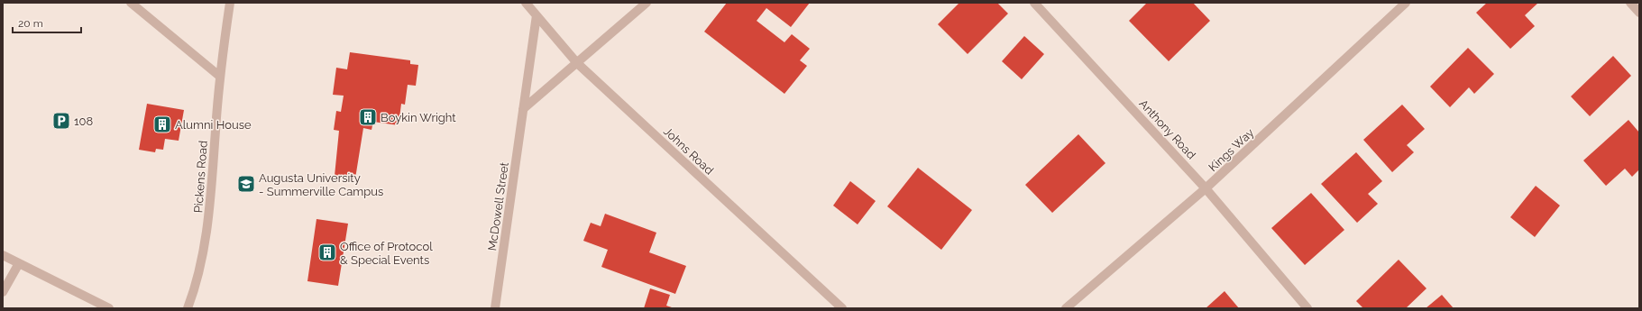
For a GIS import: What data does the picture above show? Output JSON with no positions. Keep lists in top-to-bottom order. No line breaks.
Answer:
{"streets":{"street":["Anthony Road","Kings Way","Johns Road","Pickens Road","McDowell Street"]},"crossings":[["Anthony Road","Kings Way"],["Johns Road","McDowell Street"]],"places":{"building":["Boykin Wright","Alumni House","Office of Protocol & Special Events"],"parking":["108"],"school or university":["Augusta University - Summerville Campus"]},"scale_bar":"20 m"}
